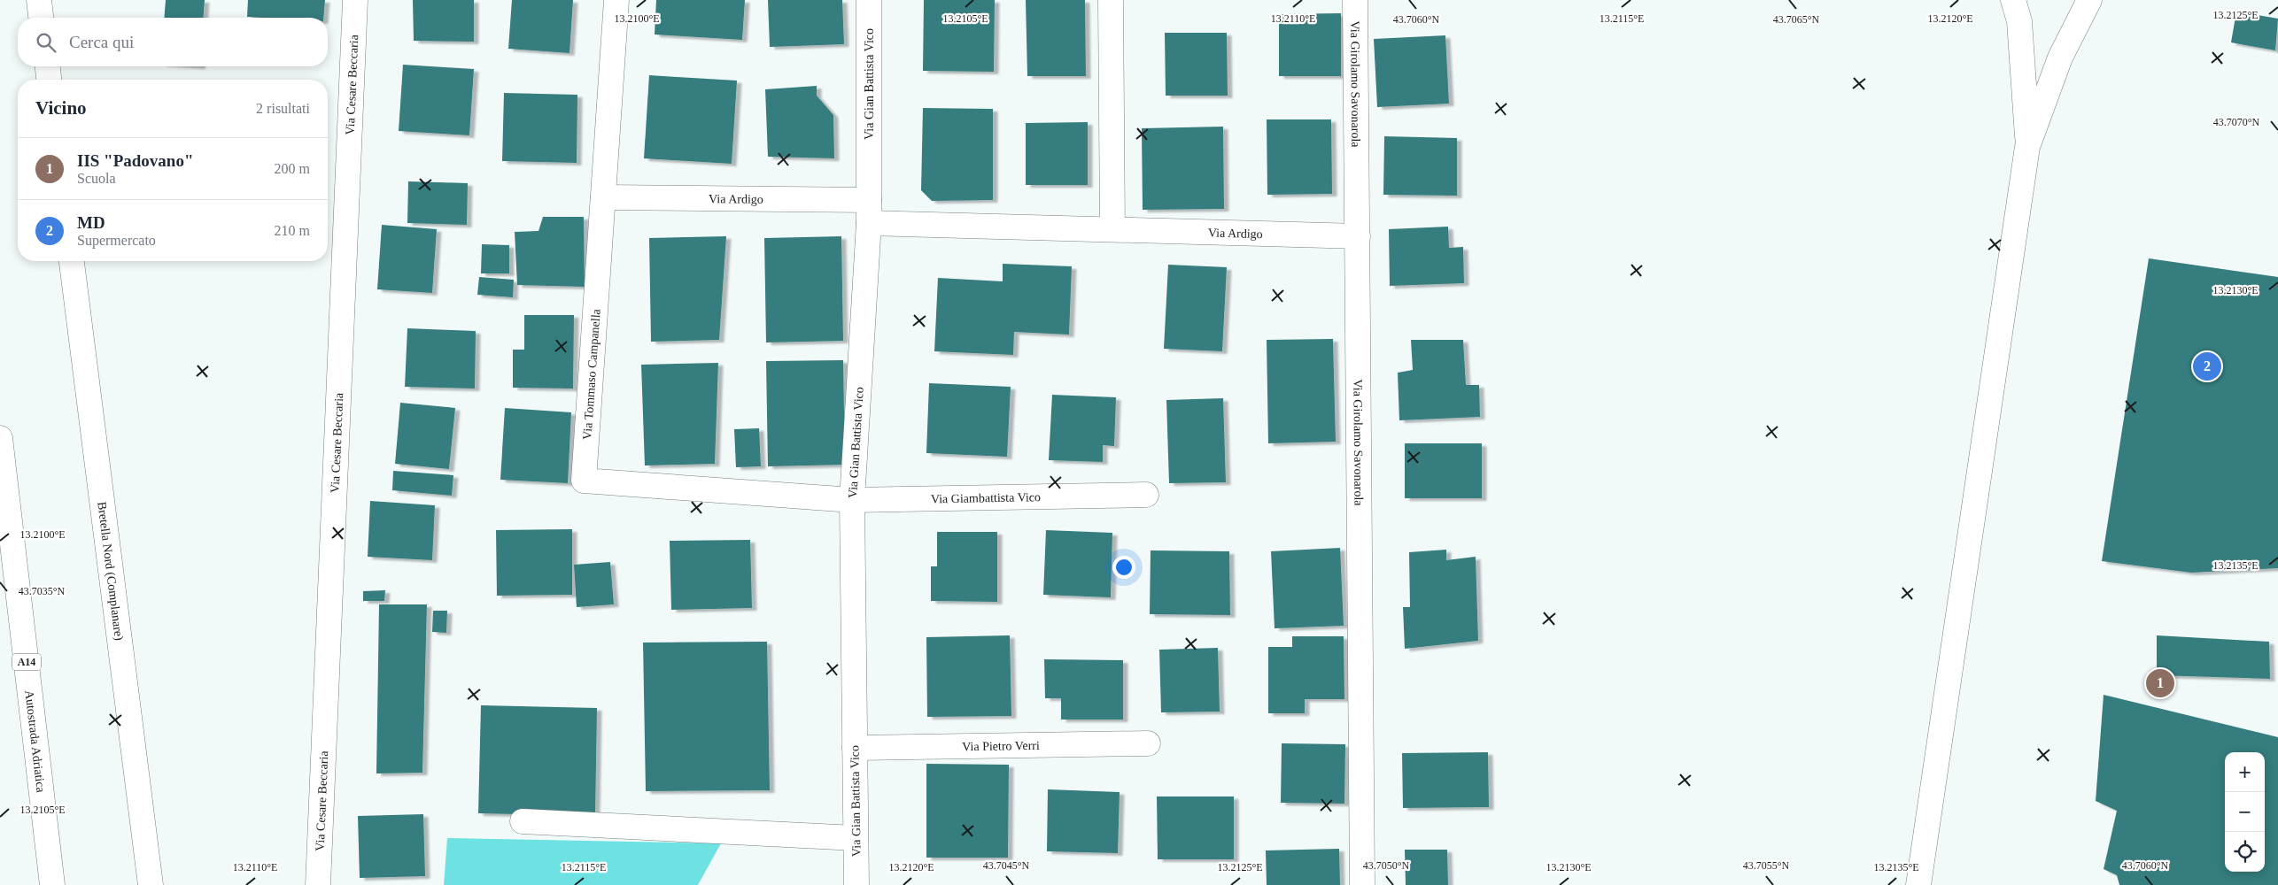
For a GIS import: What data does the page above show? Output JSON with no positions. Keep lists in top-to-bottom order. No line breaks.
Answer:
{"streets":{"main road":["Via Cesare Beccaria","Via Gian Battista Vico","Via Girolamo Savonarola","Via Ardigo","Via Tommaso Campanella","Via Giambattista Vico","Bretella Nord (Complanare)","A14","Autostrada Adriatica","Via Pietro Verri"]},"crossings":[["Via Gian Battista Vico","Via Ardigo"],["Via Gian Battista Vico","Via Tommaso Campanella"],["Via Gian Battista Vico","Via Giambattista Vico"],["Via Gian Battista Vico","Via Pietro Verri"],["Via Girolamo Savonarola","Via Ardigo"],["Via Ardigo","Via Tommaso Campanella"],["Via Tommaso Campanella","Via Giambattista Vico"]],"page":{"search":"Cerca qui","heading":["Vicino","2 risultati"],"list":[{"mark":"1","name":"IIS \"Padovano\"","note":"Scuola","value":"200 m"},{"mark":"2","name":"MD","note":"Supermercato","value":"210 m"}],"pins":["2","1"],"map_buttons":["+","−"]},"coordinates":["13.2125°E","13.2100°E","13.2105°E","13.2120°E","13.2110°E","13.2115°E","43.7060°N","43.7065°N","43.7070°N","13.2130°E","13.2135°E","43.7035°N","43.7045°N","43.7050°N","43.7055°N"]}
